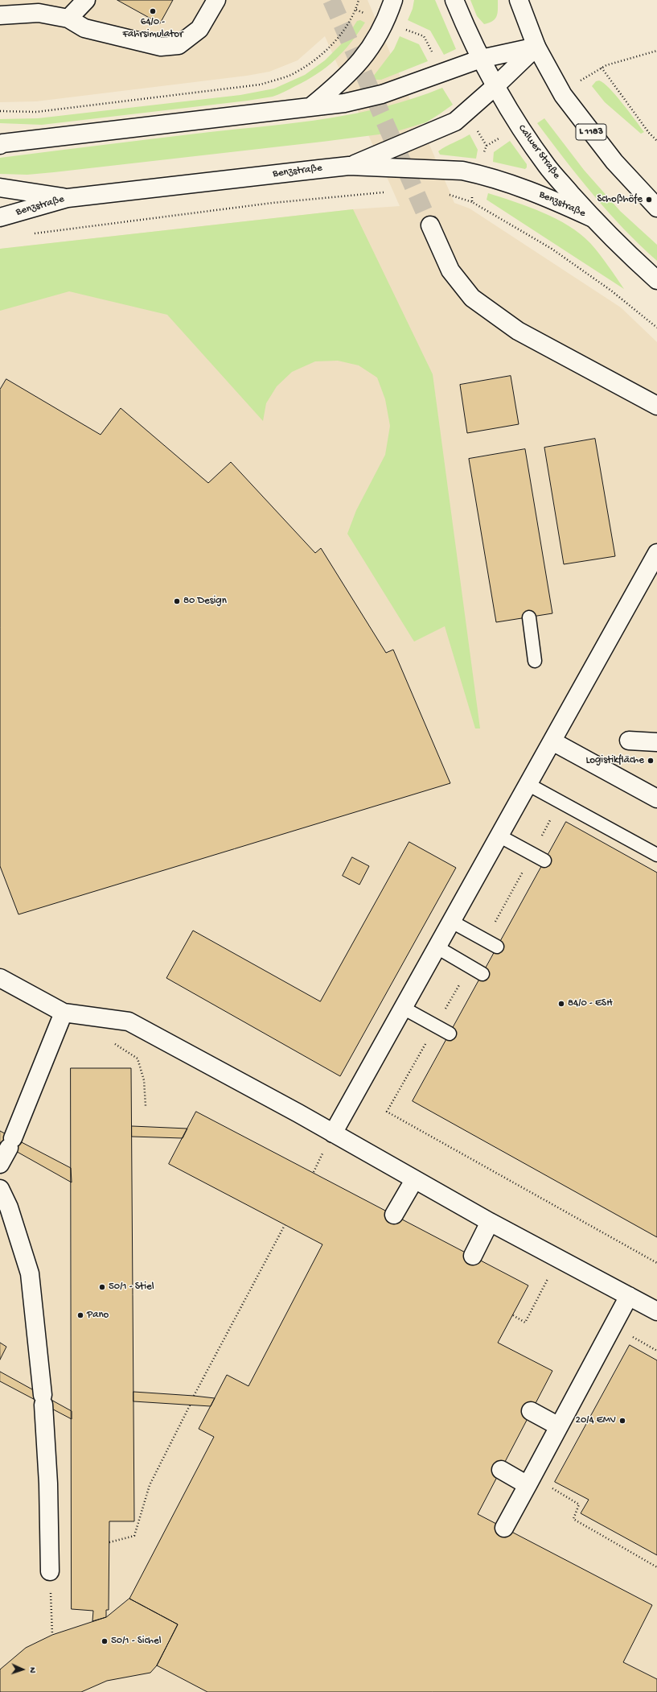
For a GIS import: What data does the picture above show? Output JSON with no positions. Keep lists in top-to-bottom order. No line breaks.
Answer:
{"streets":{"street":["L 1183","Calwer Straße","Benzstraße"]},"crossings":[["Calwer Straße","Benzstraße"]],"places":["64/0 - Fahrsimulator","Schoßhöfe","80 Design","Logistikfläche","84/0 - ESH","50/1 - Stiel","Pano","20/4 EMV","50/1 - Sichel"],"north":"right"}
